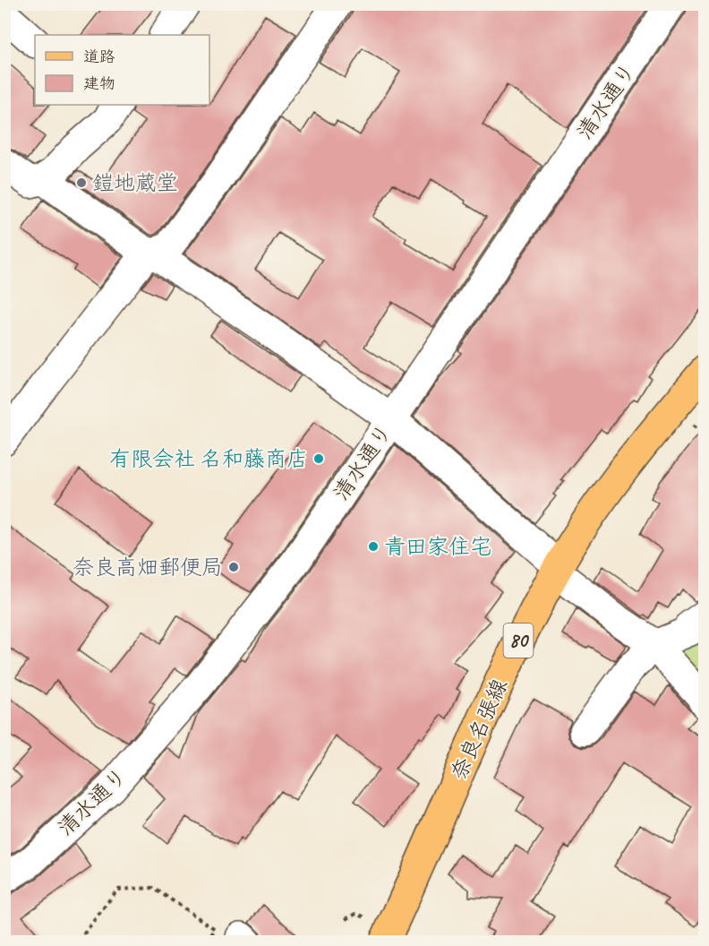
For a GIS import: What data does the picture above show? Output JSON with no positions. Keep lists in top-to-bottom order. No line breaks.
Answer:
{"streets":{"main road":["80","奈良名張線"],"street":["清水通り"]},"places":["鎧地蔵堂","有限会社 名和藤商店","青田家住宅","奈良高畑郵便局"],"legend":["道路","建物"]}
